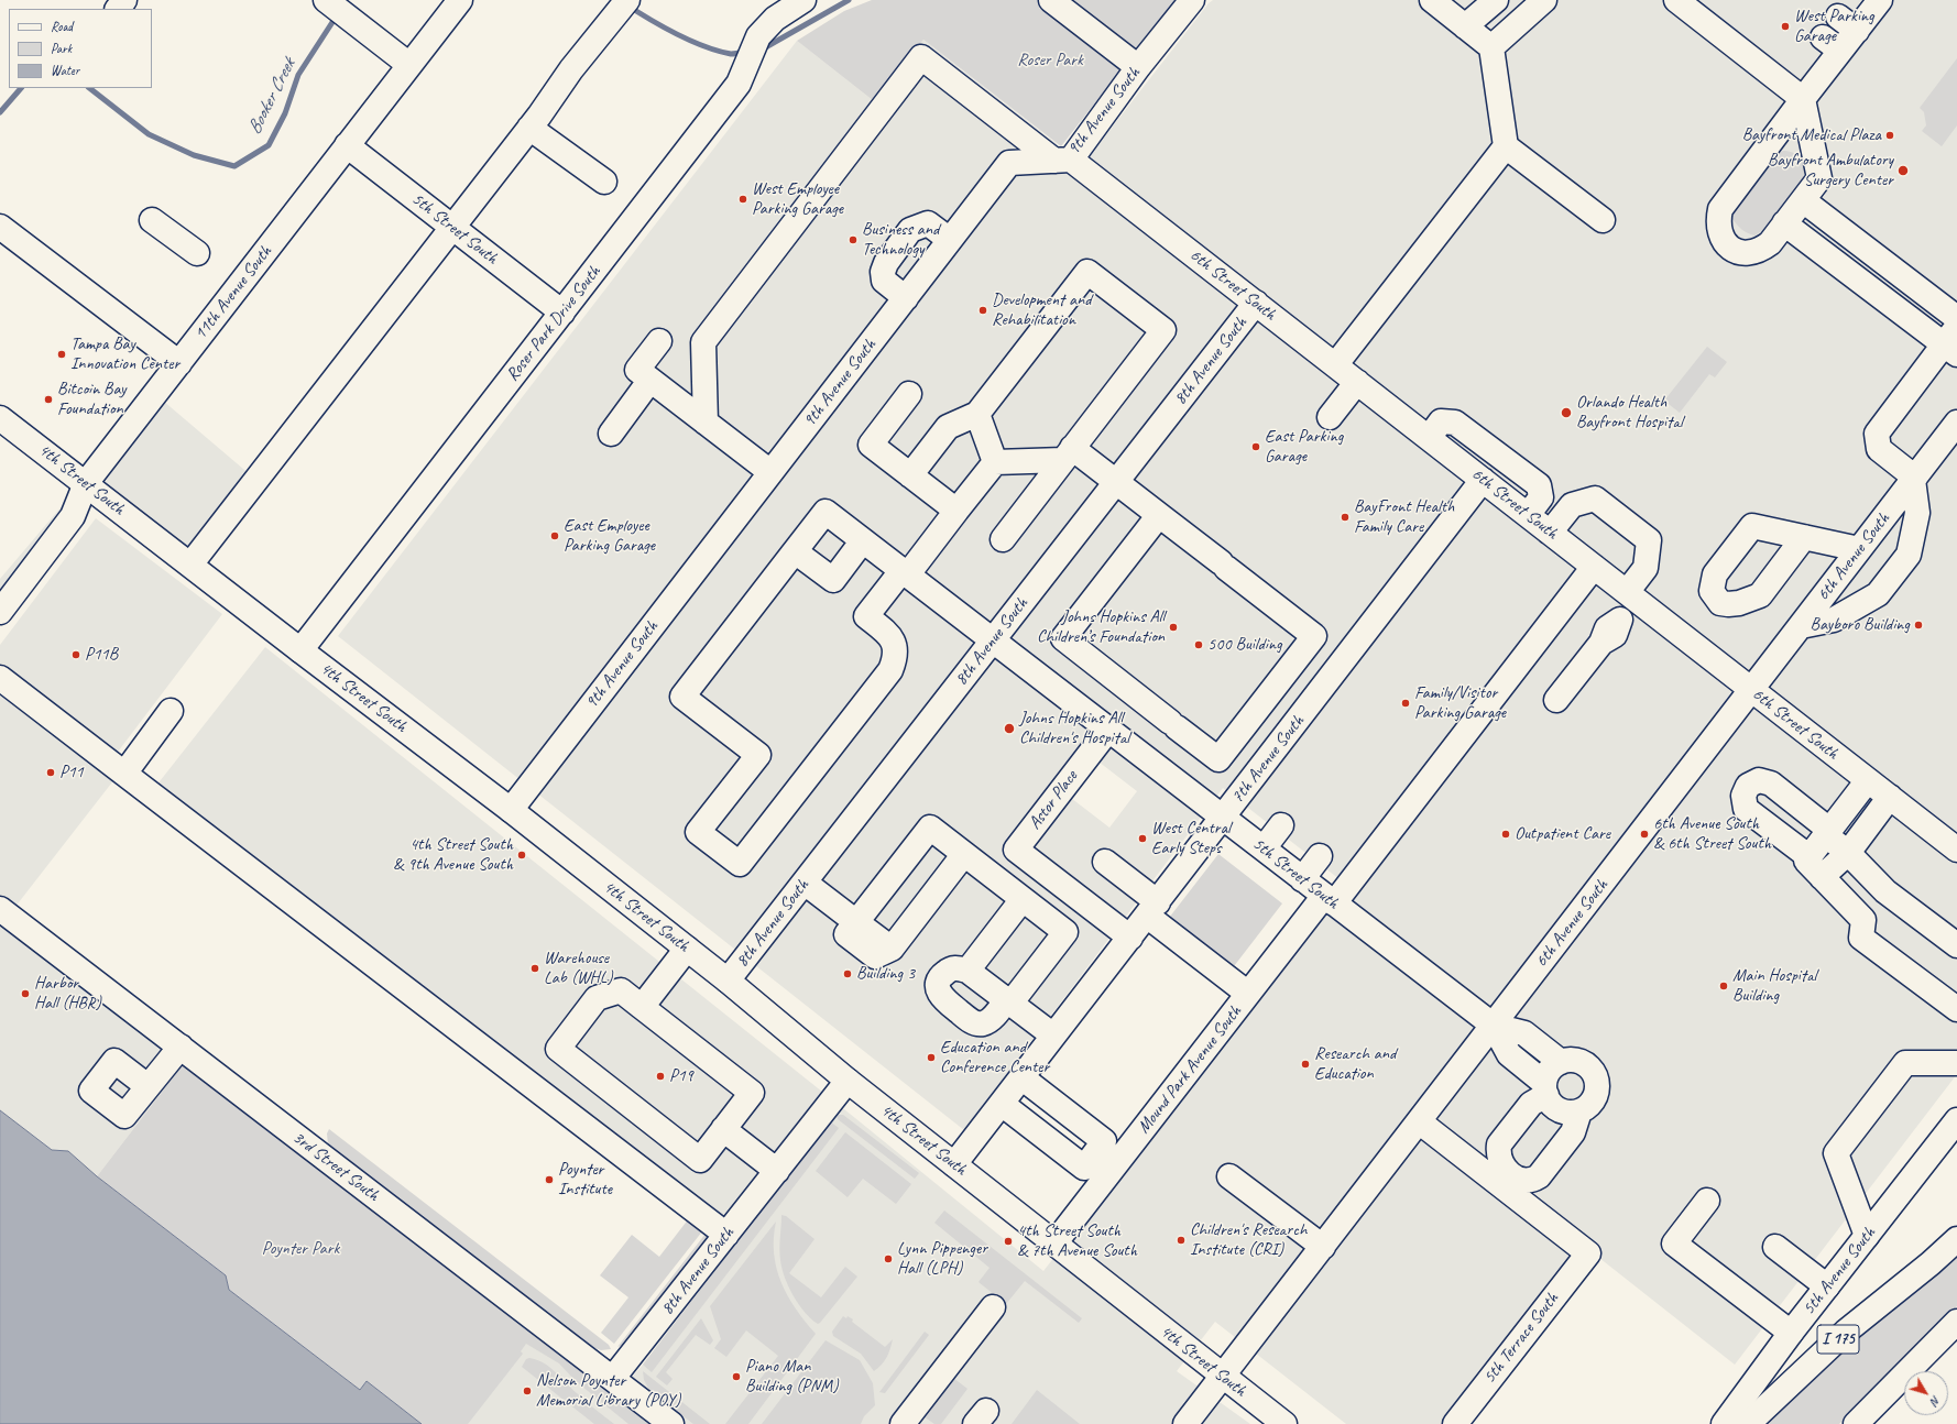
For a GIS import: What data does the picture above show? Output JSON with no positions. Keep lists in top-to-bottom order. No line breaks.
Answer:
{"streets":{"main road":["9th Avenue South","5th Street South","6th Street South","11th Avenue South","Roser Park Drive South","8th Avenue South","4th Street South","6th Avenue South","7th Avenue South","Astor Place","Mound Park Avenue South","3rd Street South","5th Avenue South","5th Terrace South","I 175"]},"crossings":[["9th Avenue South","6th Street South"],["9th Avenue South","4th Street South"],["5th Street South","11th Avenue South"],["5th Street South","Roser Park Drive South"],["5th Street South","8th Avenue South"],["5th Street South","6th Avenue South"],["5th Street South","7th Avenue South"],["5th Street South","Astor Place"],["5th Street South","Mound Park Avenue South"],["6th Street South","8th Avenue South"],["6th Street South","6th Avenue South"],["6th Street South","7th Avenue South"],["6th Street South","Mound Park Avenue South"],["11th Avenue South","4th Street South"],["Roser Park Drive South","4th Street South"],["8th Avenue South","4th Street South"],["8th Avenue South","3rd Street South"],["4th Street South","6th Avenue South"],["4th Street South","7th Avenue South"],["4th Street South","Mound Park Avenue South"],["6th Avenue South","5th Terrace South"],["7th Avenue South","Astor Place"]],"water":["Booker Creek"],"parks":["Roser Park","Poynter Park"],"places":["West Parking Garage","Bayfront Medical Plaza","Bayfront Ambulatory Surgery Center","West Employee Parking Garage","Business and Technology","Development and Rehabilitation","Tampa Bay Innovation Center","Bitcoin Bay Foundation","Orlando Health Bayfront Hospital","East Parking Garage","BayFront Health Family Care","East Employee Parking Garage","Bayboro Building","Johns Hopkins All Children’s Foundation","500 Building","P11B","Family/Visitor Parking Garage","Johns Hopkins All Children's Hospital","P11","Outpatient Care","6th Avenue South & 6th Street South","West Central Early Steps","4th Street South & 9th Avenue South","Warehouse Lab (WHL)","Building 3","Main Hospital Building","Harbor Hall (HBR)","Education and Conference Center","Research and Education","P19","Poynter Institute","Children's Research Institute (CRI)","4th Street South & 7th Avenue South","Lynn Pippenger Hall (LPH)","Piano Man Building (PNM)","Nelson Poynter Memorial Library (POY)"],"legend":["Road","Park","Water"],"north":"bottom right"}
